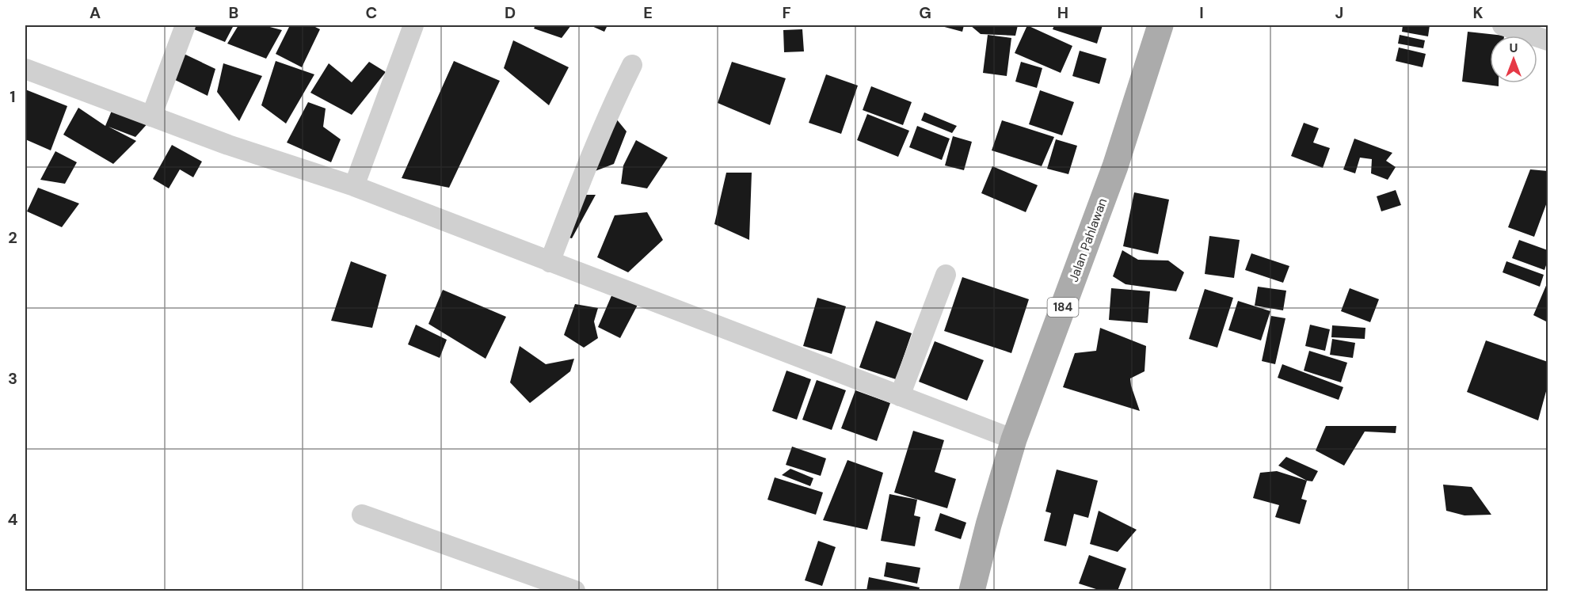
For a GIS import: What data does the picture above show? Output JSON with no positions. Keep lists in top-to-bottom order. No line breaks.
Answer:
{"streets":{"main road":["Jalan Pahlawan","184"]},"north":"top","grid":{"columns":["A","B","C","D","E","F","G","H","I","J","K"],"rows":["1","2","3","4"]}}
